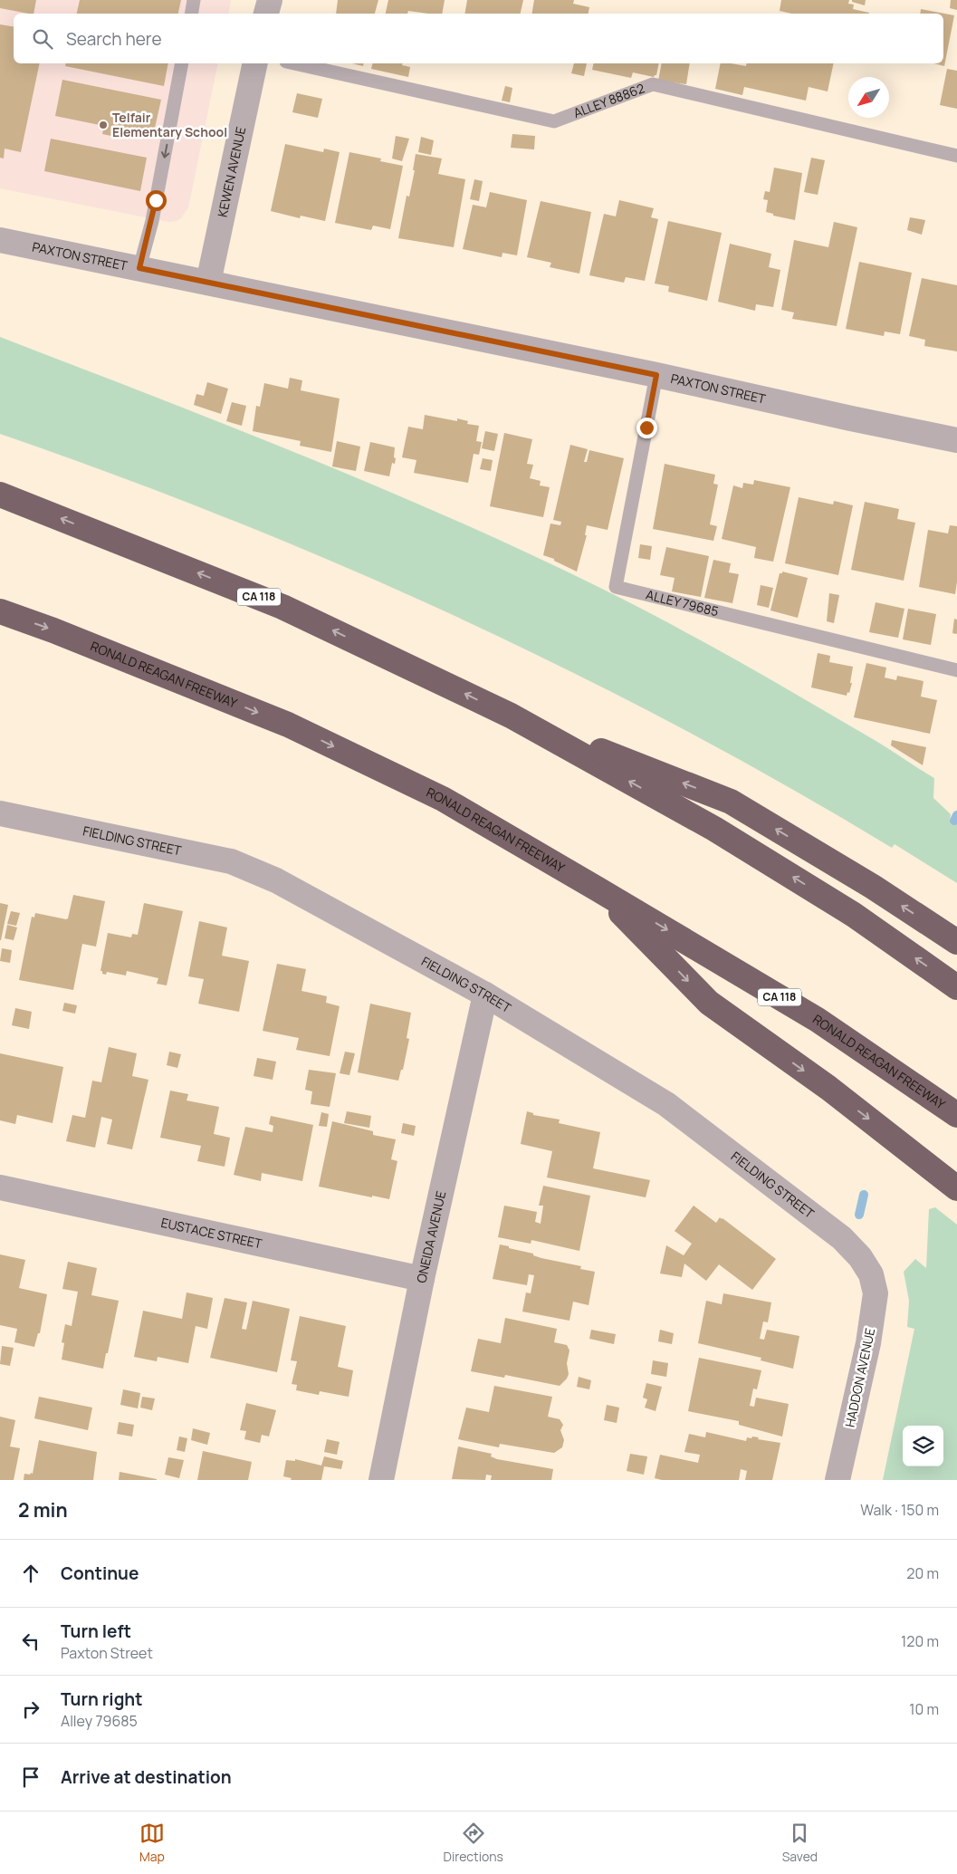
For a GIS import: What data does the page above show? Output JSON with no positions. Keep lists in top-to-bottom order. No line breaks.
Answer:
{"streets":{"highway":["CA 118","RONALD REAGAN FREEWAY"],"street":["KEWEN AVENUE","PAXTON STREET","FIELDING STREET","EUSTACE STREET","ONEIDA AVENUE","HADDON AVENUE"],"lane":["ALLEY 88862","ALLEY 79685"]},"crossings":[["KEWEN AVENUE","PAXTON STREET"],["PAXTON STREET","ALLEY 79685"],["FIELDING STREET","ONEIDA AVENUE"],["FIELDING STREET","HADDON AVENUE"],["EUSTACE STREET","ONEIDA AVENUE"]],"places":["Telfair Elementary School"],"north":"bottom left","page":{"search":"Search here","heading":["2 min","Walk · 150 m"],"list":[["Continue","20 m"],["Turn left","Paxton Street","120 m"],["Turn right","Alley 79685","10 m"],"Arrive at destination"],"nav":["Map","Directions","Saved"]}}
